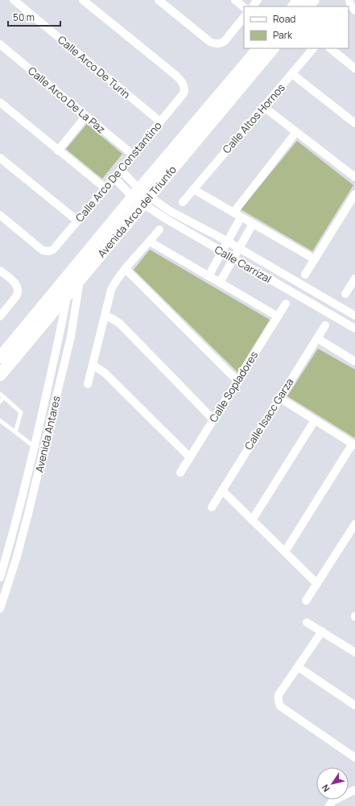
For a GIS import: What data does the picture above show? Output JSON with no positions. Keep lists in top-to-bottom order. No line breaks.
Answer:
{"streets":{"street":["Calle Arco De Turin","Calle Arco De La Paz","Calle Altos Hornos","Calle Arco De Constantino","Avenida Arco del Triunfo","Calle Carrizal","Calle Sopladores","Calle Isacc Garza","Avenida Antares"]},"crossings":[["Calle Arco De Turin","Calle Arco De Constantino"],["Calle Arco De La Paz","Calle Arco De Constantino"],["Avenida Arco del Triunfo","Calle Carrizal"],["Avenida Arco del Triunfo","Avenida Antares"]],"legend":["Road","Park"],"scale_bar":"50 m","north":"bottom left"}
